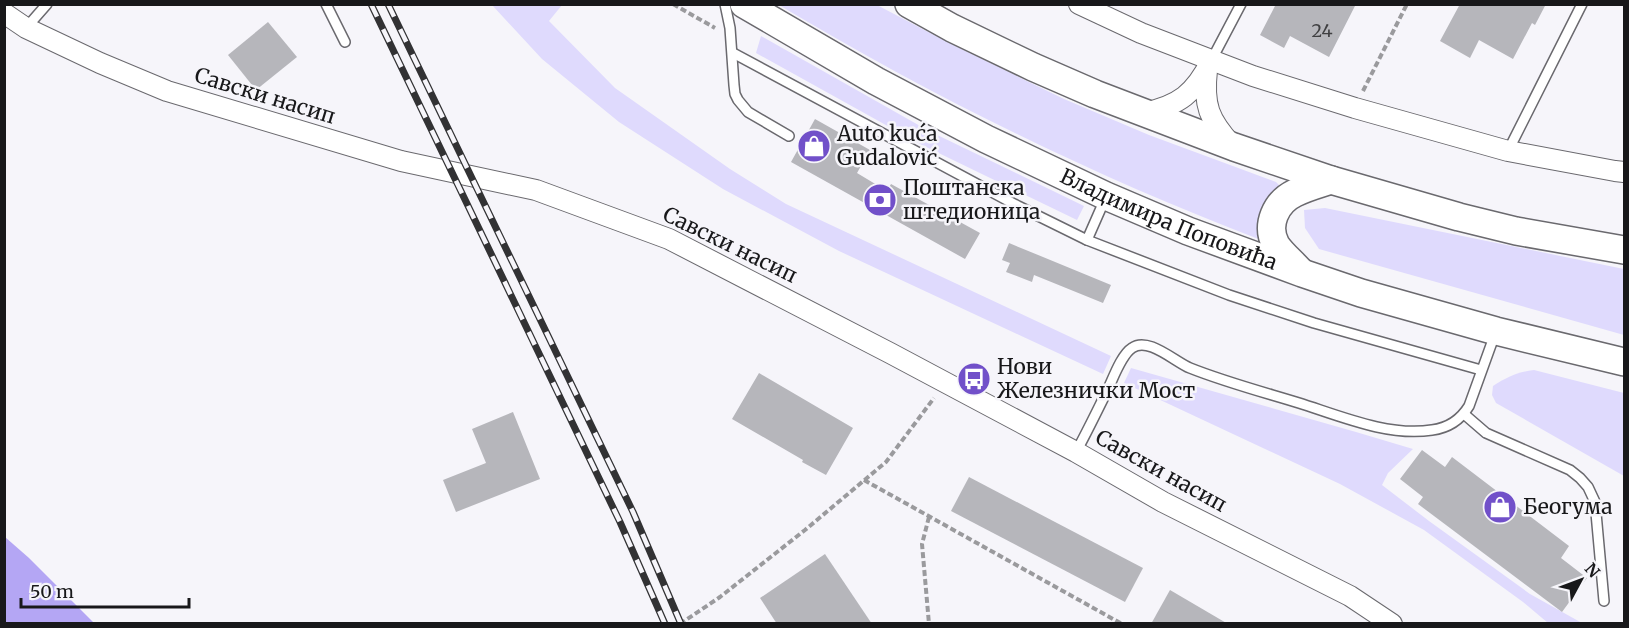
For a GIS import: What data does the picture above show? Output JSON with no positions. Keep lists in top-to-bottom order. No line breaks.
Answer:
{"streets":{"main road":["Владимира Поповића"],"street":["Савски насип"]},"places":{"shop":["Auto kuća Gudalović","Беогума"],"bank":["Поштанска штедионица"],"bus stop":["Нови Железнички Мост"]},"house_numbers":["24"],"scale_bar":"50 m","north":"top right"}
